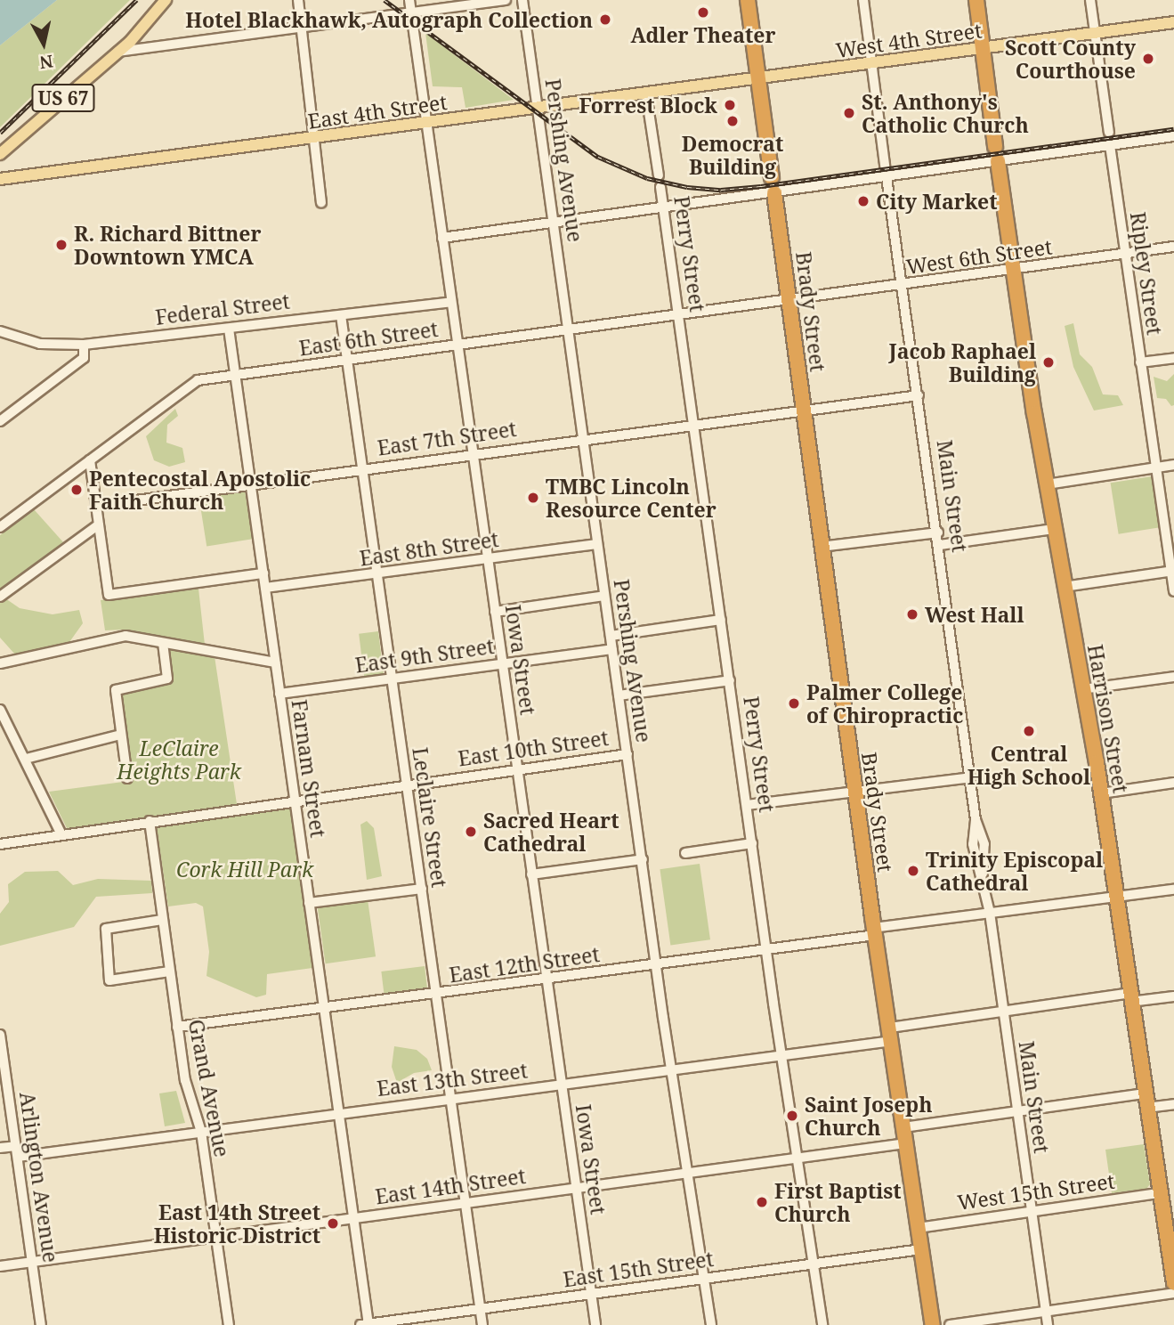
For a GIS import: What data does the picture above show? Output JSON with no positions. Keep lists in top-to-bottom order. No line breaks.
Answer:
{"streets":{"highway":["Brady Street","Harrison Street"],"main road":["West 4th Street","US 67","East 4th Street"],"street":["Pershing Avenue","Perry Street","West 6th Street","Ripley Street","Federal Street","East 6th Street","East 7th Street","Main Street","East 8th Street","East 9th Street","Iowa Street","East 10th Street","Farnam Street","Leclaire Street","East 12th Street","East 13th Street","Grand Avenue","Arlington Avenue","East 14th Street","West 15th Street","East 15th Street"]},"crossings":[["West 4th Street","East 4th Street"],["West 4th Street","Harrison Street"],["East 4th Street","Pershing Avenue"],["East 4th Street","Perry Street"],["East 4th Street","Iowa Street"],["Pershing Avenue","East 6th Street"],["Pershing Avenue","East 7th Street"],["Pershing Avenue","East 8th Street"],["Pershing Avenue","East 9th Street"],["Pershing Avenue","East 10th Street"],["Pershing Avenue","East 12th Street"],["Pershing Avenue","East 13th Street"],["Pershing Avenue","East 14th Street"],["Pershing Avenue","East 15th Street"],["Perry Street","East 6th Street"],["Perry Street","East 7th Street"],["Perry Street","East 12th Street"],["Perry Street","East 13th Street"],["Perry Street","East 14th Street"],["Perry Street","East 15th Street"],["West 6th Street","Ripley Street"],["West 6th Street","Brady Street"],["West 6th Street","East 6th Street"],["West 6th Street","Main Street"],["West 6th Street","Harrison Street"],["Federal Street","Iowa Street"],["Federal Street","Farnam Street"],["Federal Street","Leclaire Street"],["Brady Street","East 6th Street"],["Brady Street","East 7th Street"],["Brady Street","East 12th Street"],["Brady Street","East 13th Street"],["Brady Street","East 14th Street"],["Brady Street","West 15th Street"],["Brady Street","East 15th Street"],["East 6th Street","Iowa Street"],["East 6th Street","Farnam Street"],["East 6th Street","Leclaire Street"],["East 7th Street","Main Street"],["East 7th Street","Iowa Street"],["East 7th Street","Farnam Street"],["East 7th Street","Leclaire Street"],["Main Street","East 12th Street"],["Main Street","East 13th Street"],["Main Street","West 15th Street"],["East 8th Street","Iowa Street"],["East 8th Street","Farnam Street"],["East 8th Street","Leclaire Street"],["East 9th Street","Iowa Street"],["East 9th Street","Farnam Street"],["East 9th Street","Leclaire Street"],["Iowa Street","East 10th Street"],["Iowa Street","East 12th Street"],["Iowa Street","East 13th Street"],["Iowa Street","East 14th Street"],["Iowa Street","East 15th Street"],["Harrison Street","East 12th Street"],["Harrison Street","East 13th Street"],["Harrison Street","West 15th Street"],["East 10th Street","Farnam Street"],["East 10th Street","Leclaire Street"],["East 10th Street","Grand Avenue"],["Farnam Street","East 12th Street"],["Farnam Street","East 13th Street"],["Farnam Street","East 14th Street"],["Farnam Street","East 15th Street"],["Leclaire Street","East 12th Street"],["Leclaire Street","East 13th Street"],["Leclaire Street","East 14th Street"],["Leclaire Street","East 15th Street"],["East 12th Street","Grand Avenue"],["East 13th Street","Grand Avenue"],["East 13th Street","Arlington Avenue"],["Grand Avenue","East 14th Street"],["Arlington Avenue","East 14th Street"]],"parks":["LeClaire Heights Park","Cork Hill Park"],"places":["Adler Theater","Hotel Blackhawk, Autograph Collection","Scott County Courthouse","Forrest Block","St. Anthony's Catholic Church","Democrat Building","City Market","R. Richard Bittner Downtown YMCA","Jacob Raphael Building","Pentecostal Apostolic Faith Church","TMBC Lincoln Resource Center","West Hall","Palmer College of Chiropractic","Central High School","Sacred Heart Cathedral","Trinity Episcopal Cathedral","Saint Joseph Church","First Baptist Church","East 14th Street Historic District"],"north":"bottom"}
